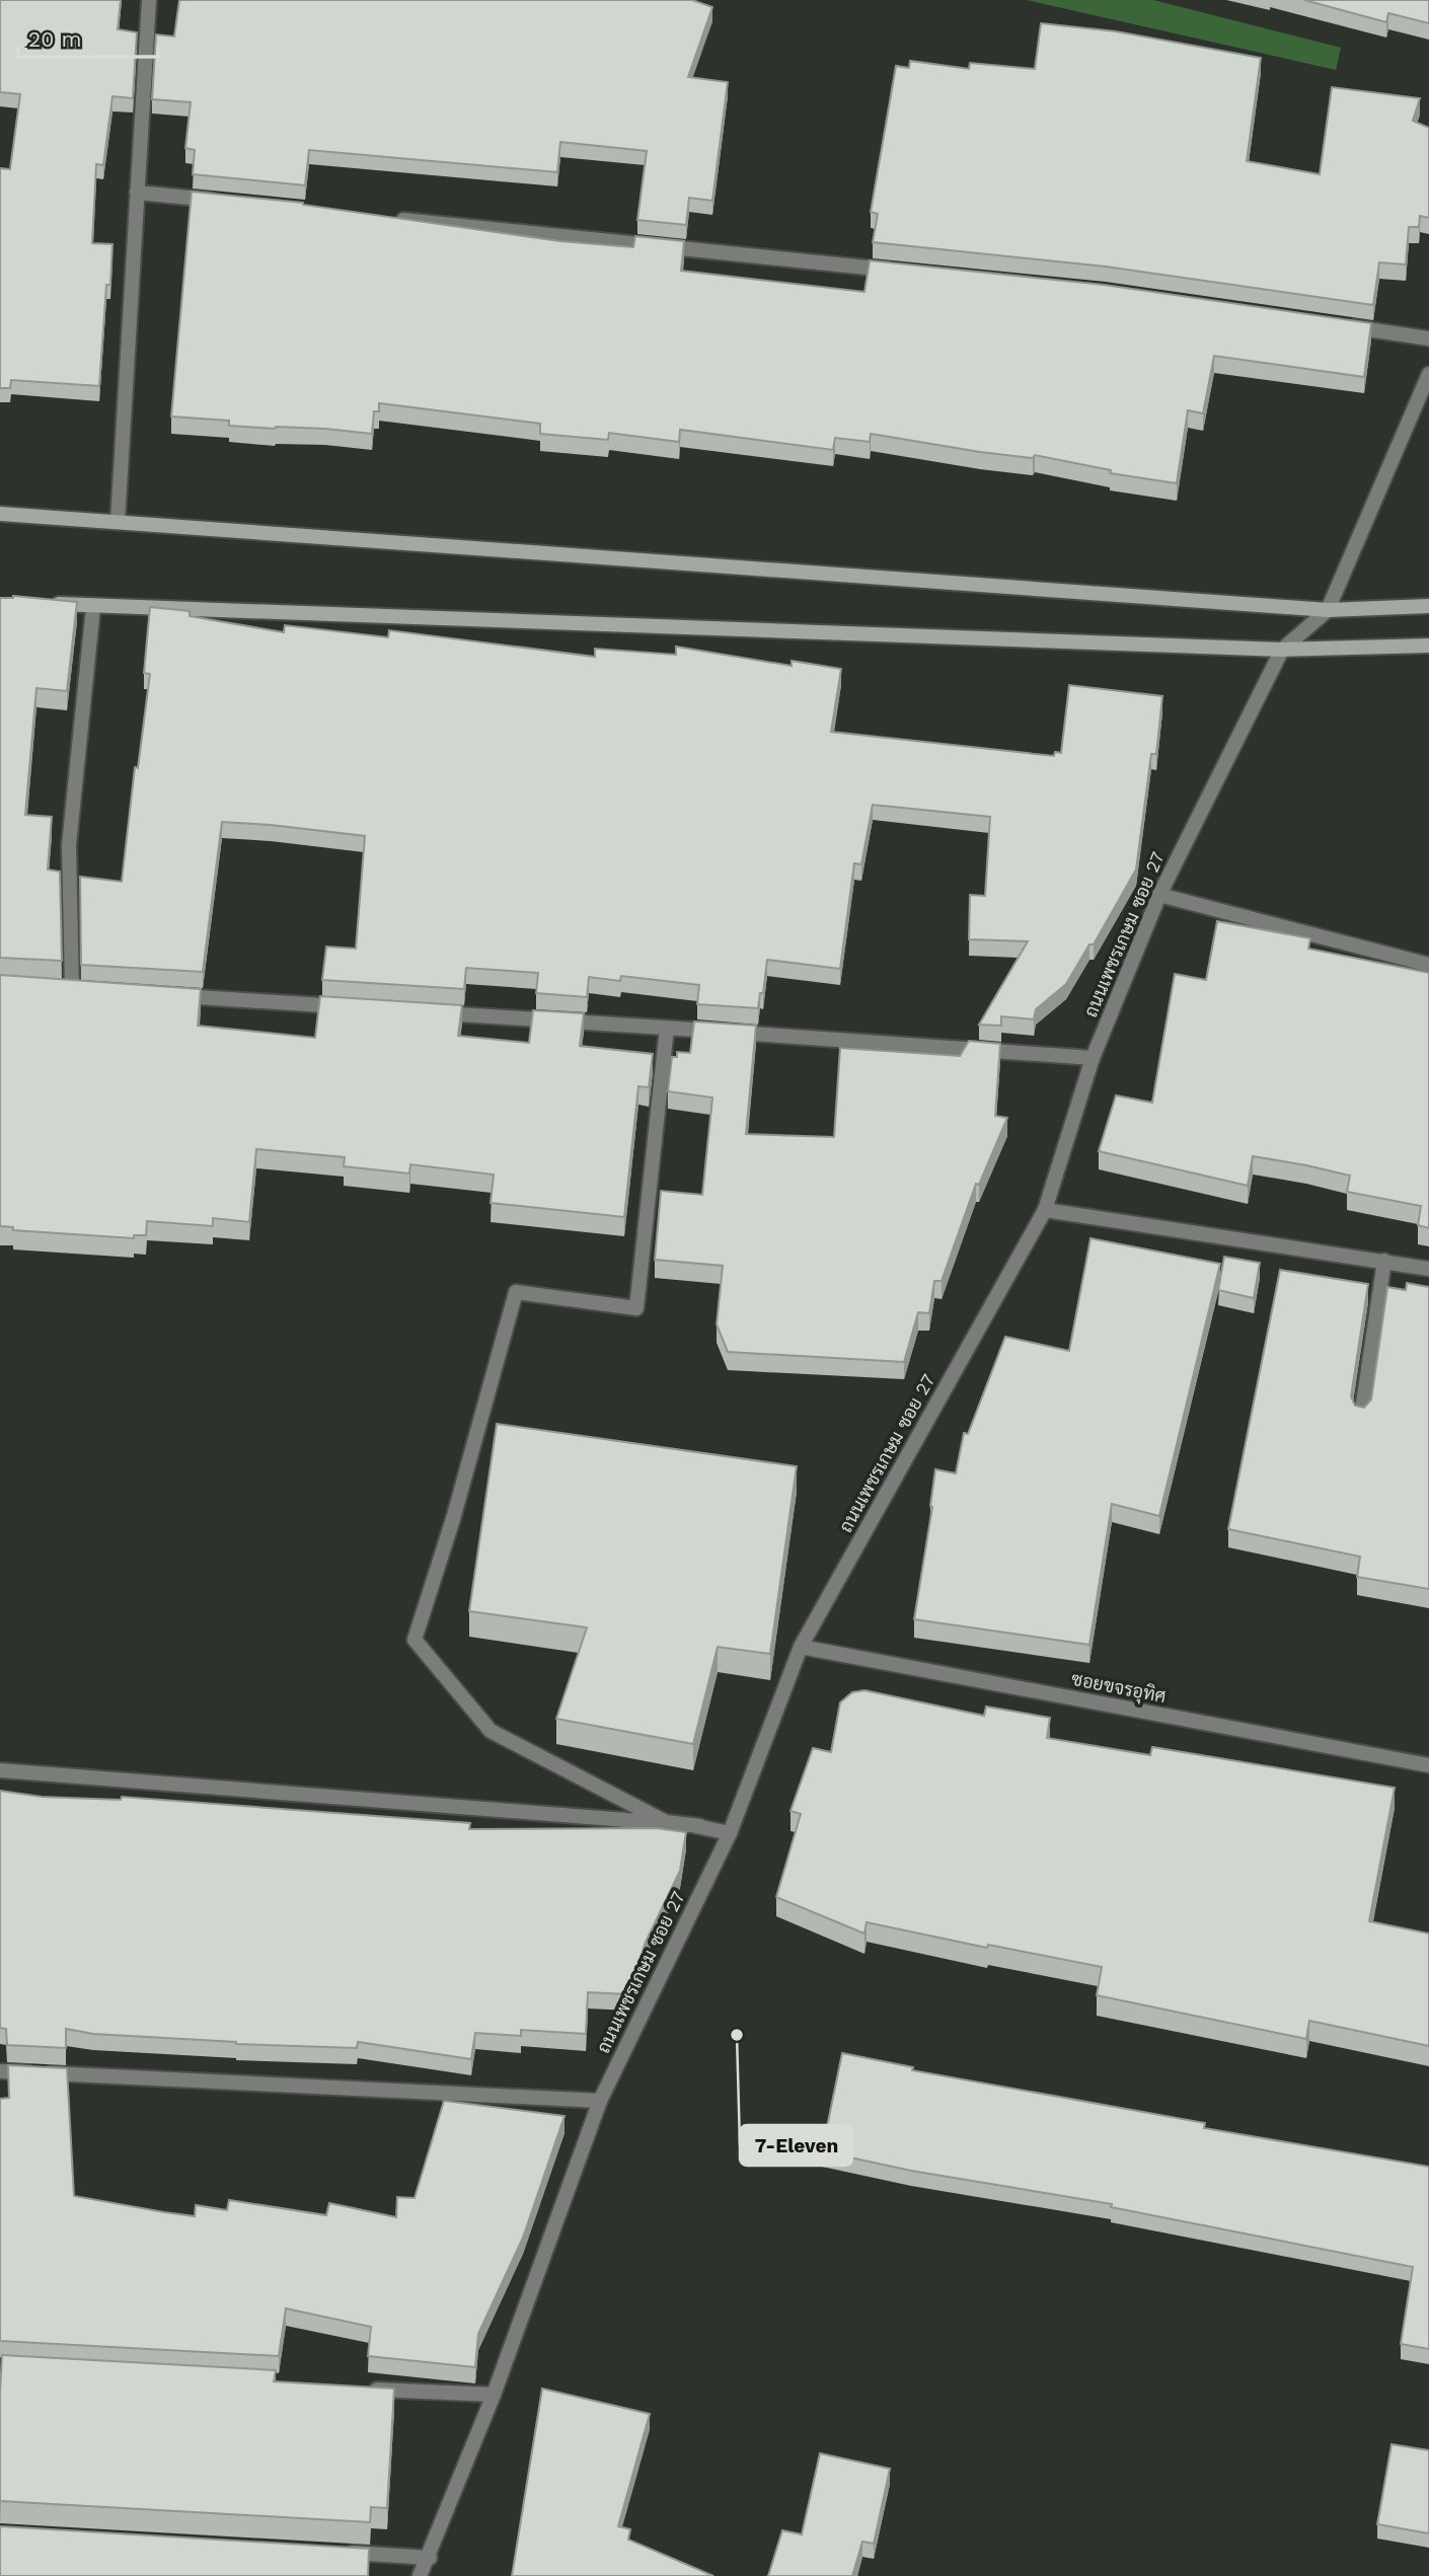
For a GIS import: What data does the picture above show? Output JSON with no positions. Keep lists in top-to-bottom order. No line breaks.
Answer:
{"streets":{"street":["ถนนเพชรเกษม ซอย 27","ซอยขจรอุทิศ"]},"crossings":[["ถนนเพชรเกษม ซอย 27","ซอยขจรอุทิศ"]],"places":["7-Eleven"],"scale_bar":"20 m"}
